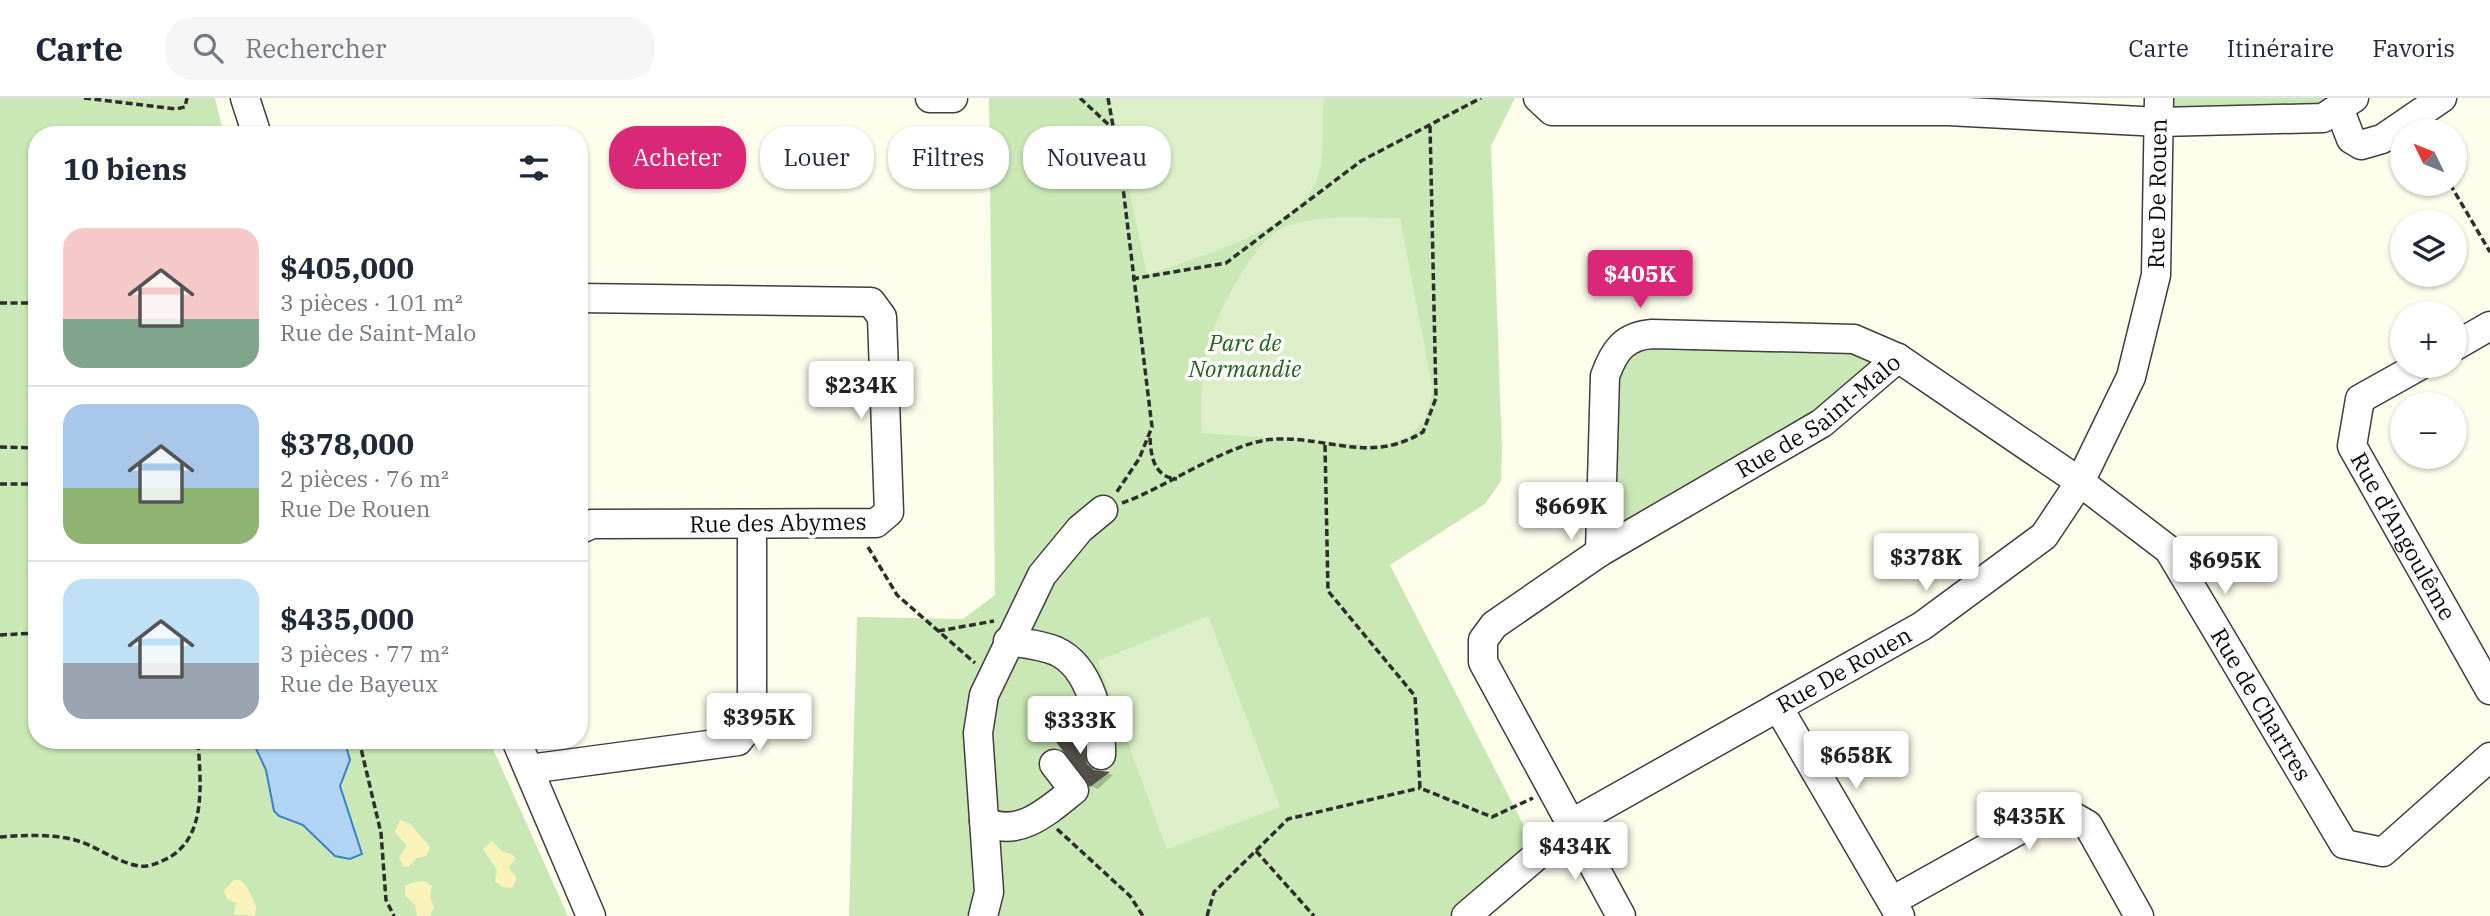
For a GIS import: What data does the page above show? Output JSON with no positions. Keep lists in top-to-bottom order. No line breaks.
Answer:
{"streets":{"street":["Rue De Rouen","Rue de Saint-Malo","Rue des Abymes","Rue d'Angoulême","Rue de Chartres"]},"crossings":[["Rue De Rouen","Rue de Saint-Malo"],["Rue De Rouen","Rue de Chartres"],["Rue de Saint-Malo","Rue de Chartres"]],"parks":["Parc de Normandie"],"north":"top left","page":{"header":"Carte","search":"Rechercher","nav":["Carte","Itinéraire","Favoris"],"map_buttons":["+","−"],"chip":["Acheter","Louer","Filtres","Nouveau"],"heading":"10 biens","list":[{"name":"$405,000","note":"3 pièces · 101 m² · Rue de Saint-Malo"},{"name":"$378,000","note":"2 pièces · 76 m² · Rue De Rouen"},{"name":"$435,000","note":"3 pièces · 77 m² · Rue de Bayeux"}],"price":["$405K","$234K","$669K","$378K","$695K","$395K","$333K","$658K","$435K","$434K"]}}
